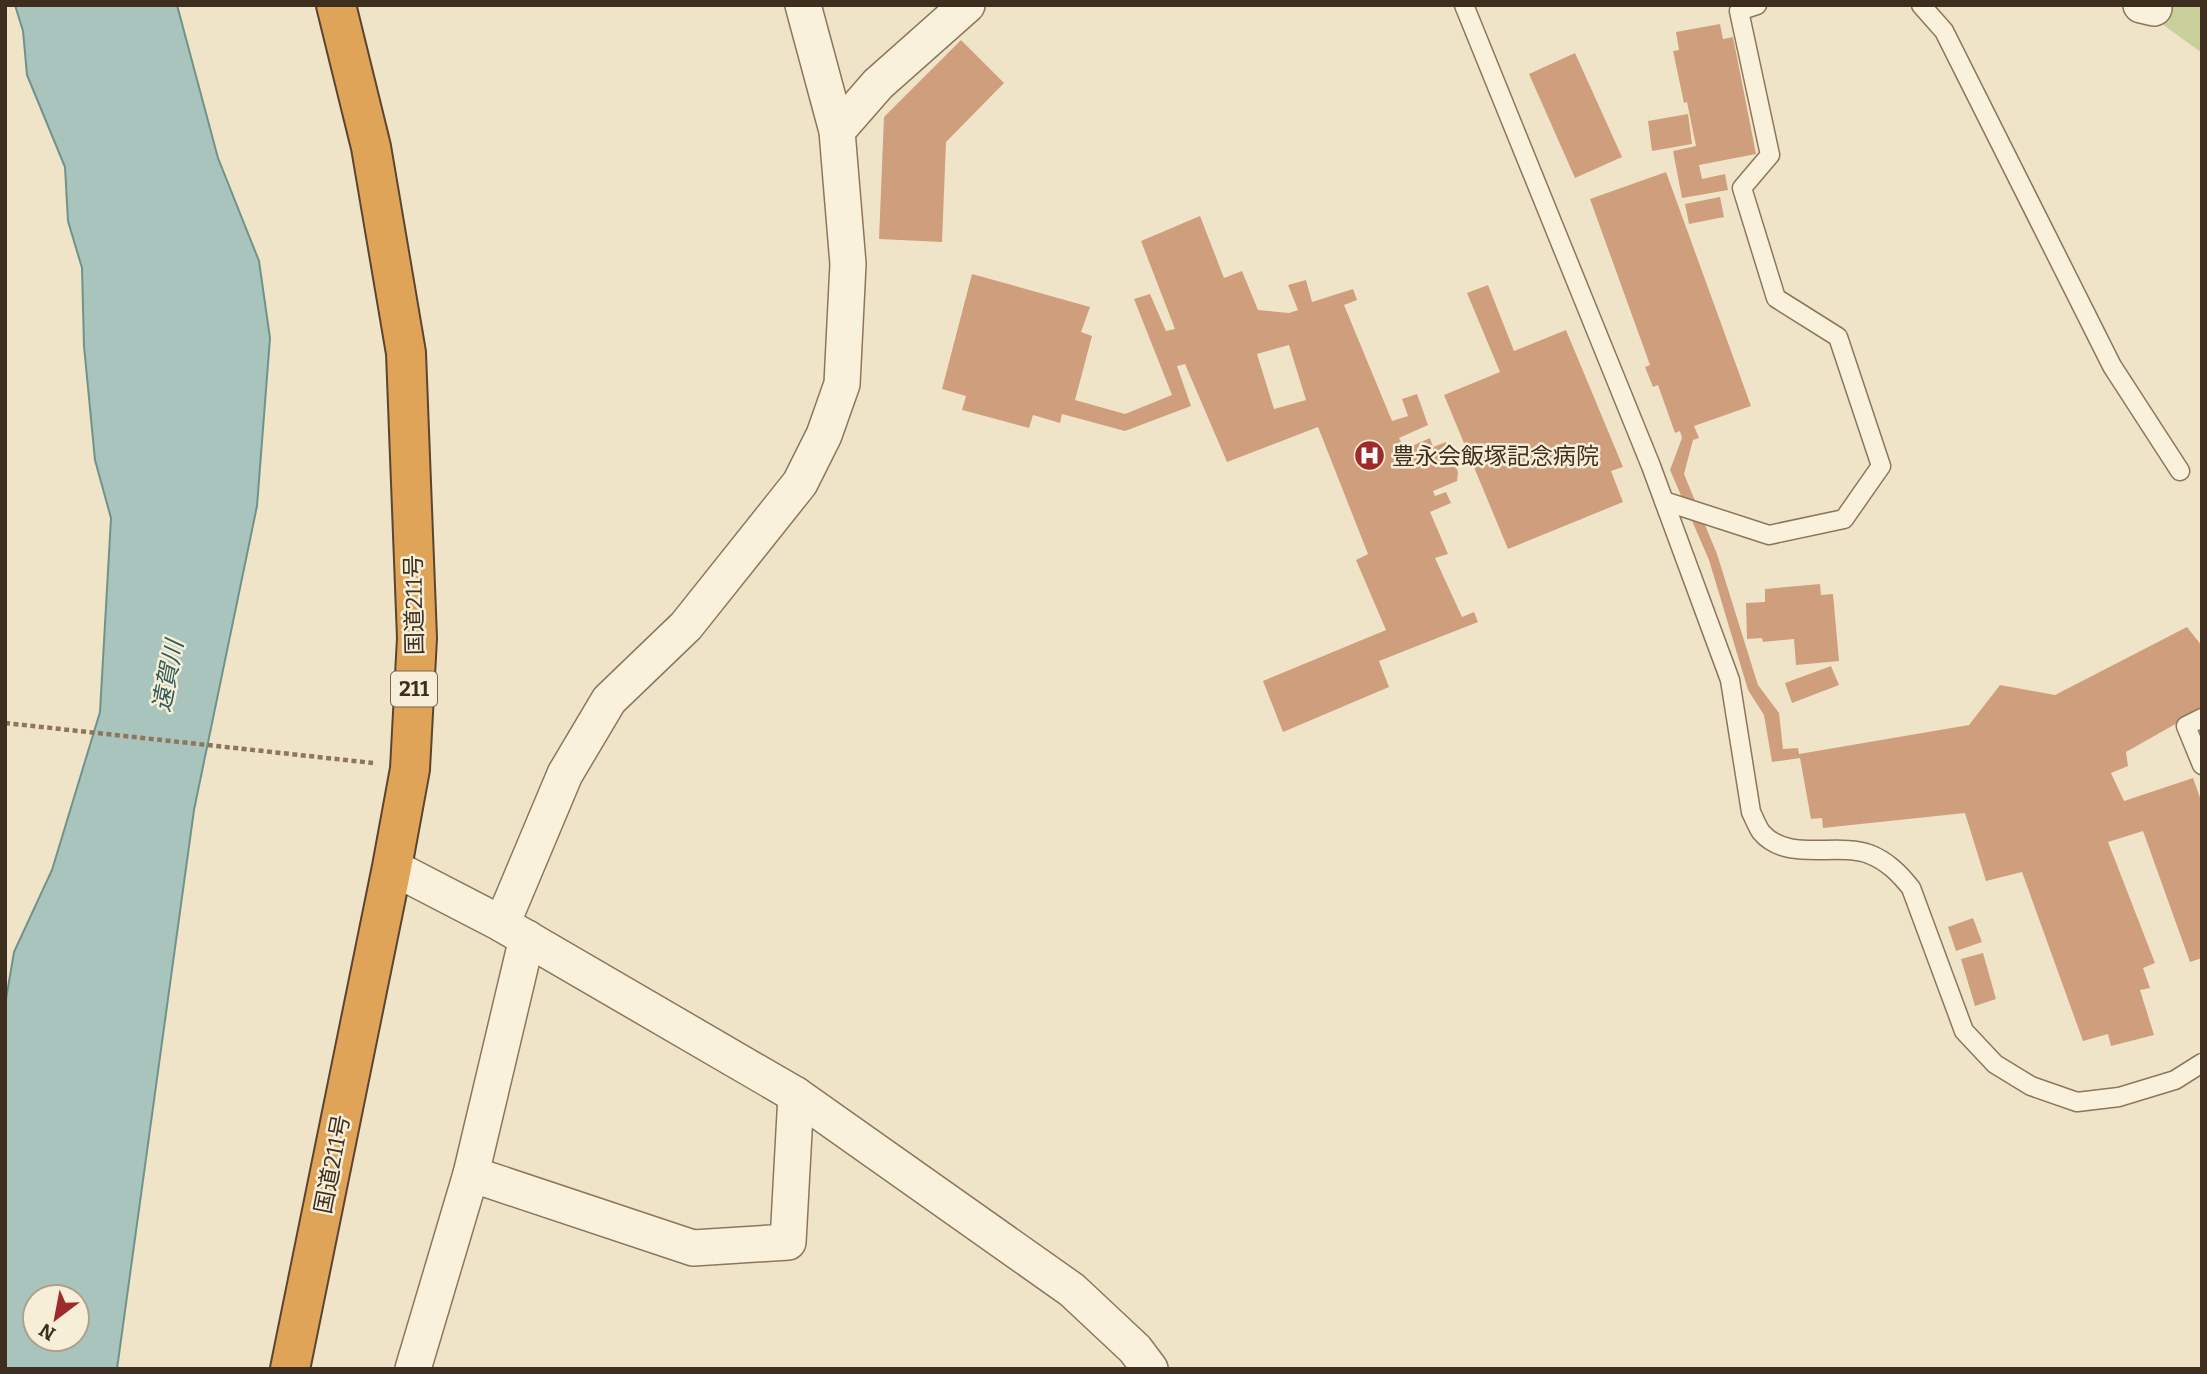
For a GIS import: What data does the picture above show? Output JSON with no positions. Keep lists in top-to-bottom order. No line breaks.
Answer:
{"streets":{"highway":["国道211号","211"]},"water":["遠賀川"],"places":{"hospital":["豊永会飯塚記念病院"]},"north":"bottom left"}
